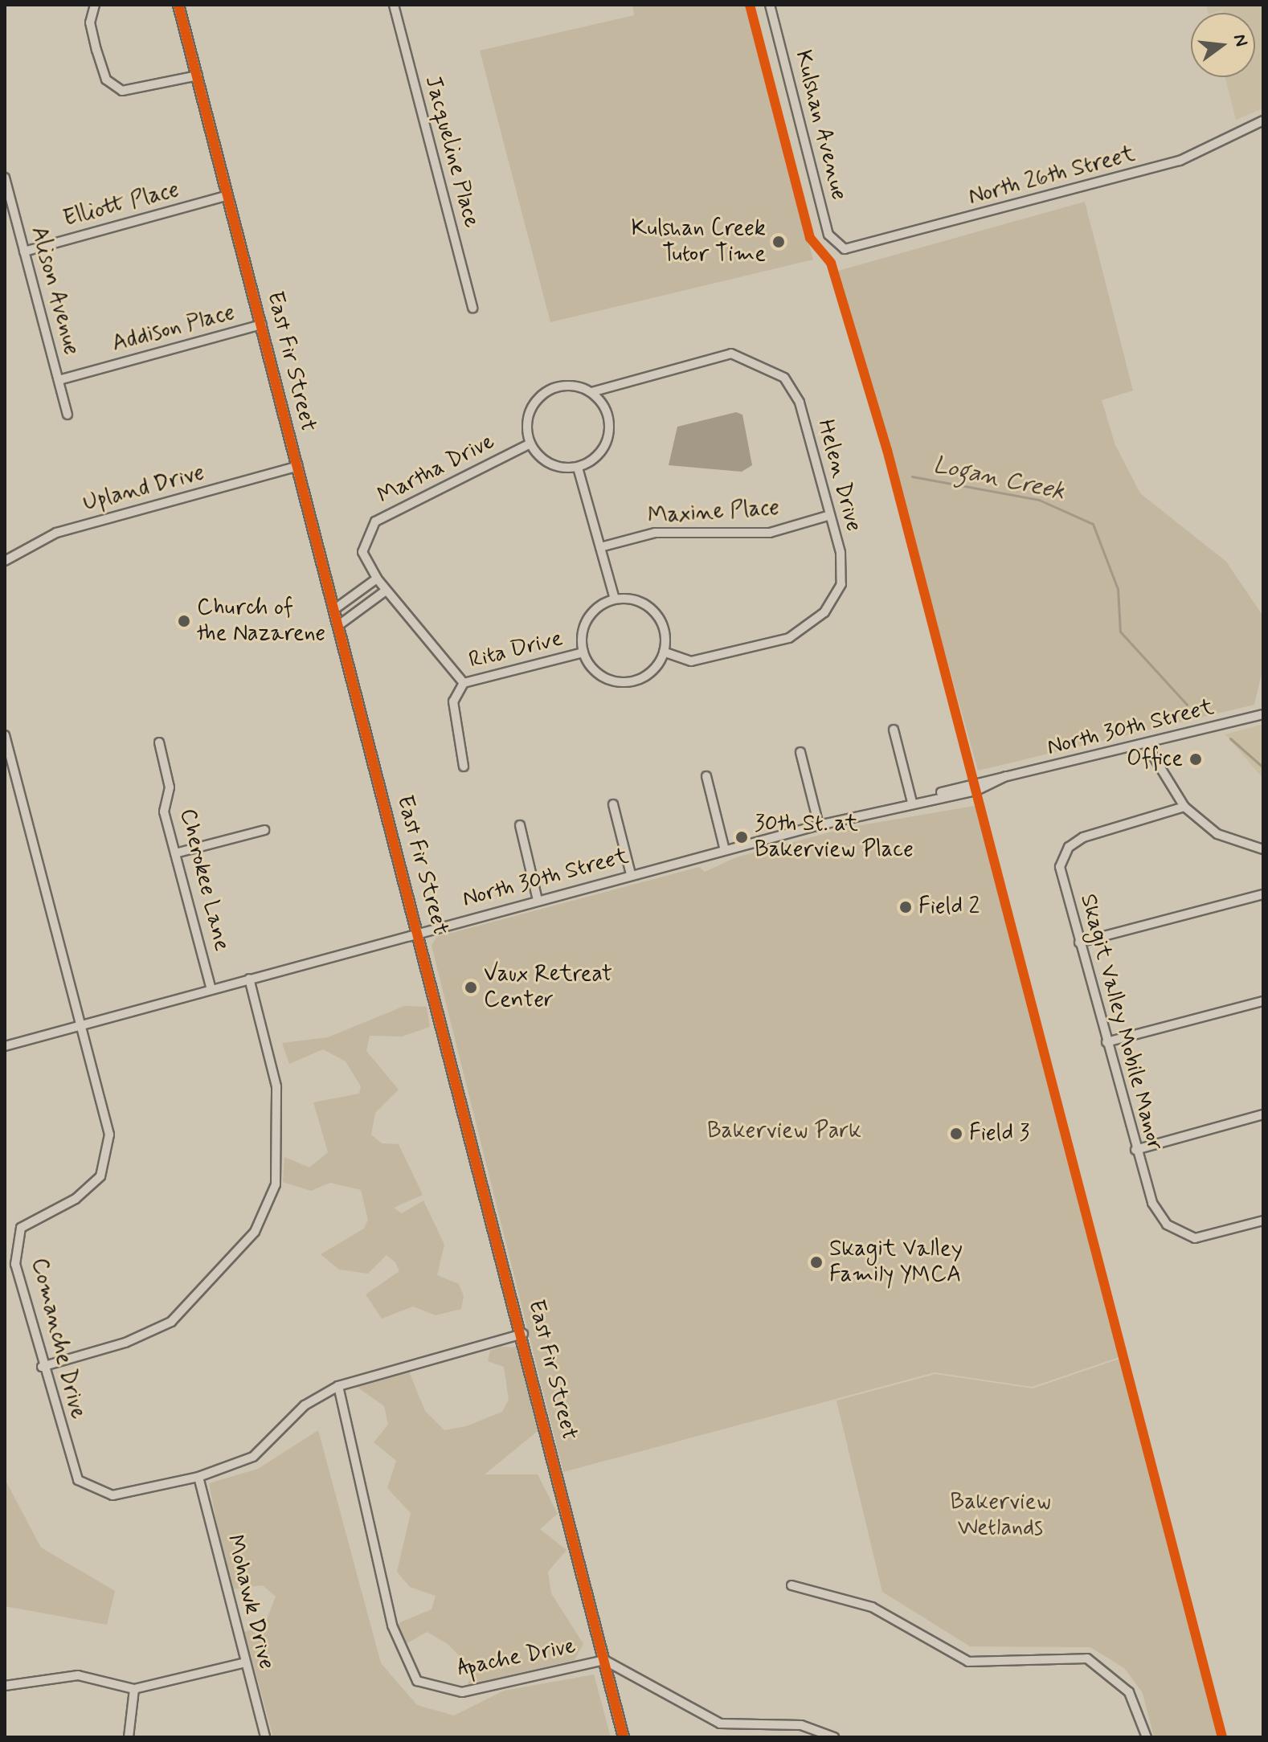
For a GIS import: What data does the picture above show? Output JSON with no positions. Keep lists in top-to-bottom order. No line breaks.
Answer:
{"streets":{"street":["Kulshan Avenue","Jacqueline Place","North 26th Street","Elliott Place","Alison Avenue","Addison Place","East Fir Street","Martha Drive","Helen Drive","Upland Drive","Maxine Place","Rita Drive","North 30th Street","Cherokee Lane","Skagit Valley Mobile Manor","Comanche Drive","Mohawk Drive","Apache Drive"]},"crossings":[["Kulshan Avenue","North 26th Street"],["Elliott Place","Alison Avenue"],["Elliott Place","East Fir Street"],["Alison Avenue","Addison Place"],["Addison Place","East Fir Street"],["East Fir Street","Upland Drive"],["East Fir Street","North 30th Street"],["East Fir Street","Comanche Drive"],["East Fir Street","Apache Drive"],["Martha Drive","Helen Drive"],["Martha Drive","Rita Drive"],["Helen Drive","Maxine Place"],["Helen Drive","Rita Drive"],["North 30th Street","Cherokee Lane"],["North 30th Street","Comanche Drive"],["Comanche Drive","Mohawk Drive"],["Comanche Drive","Apache Drive"]],"water":["Logan Creek"],"parks":["Bakerview Park","Bakerview Wetlands"],"places":["Kulshan Creek Tutor Time","Church of the Nazarene","Office","30th St. at Bakerview Place","Field 2","Vaux Retreat Center","Field 3","Skagit Valley Family YMCA"],"north":"right"}
